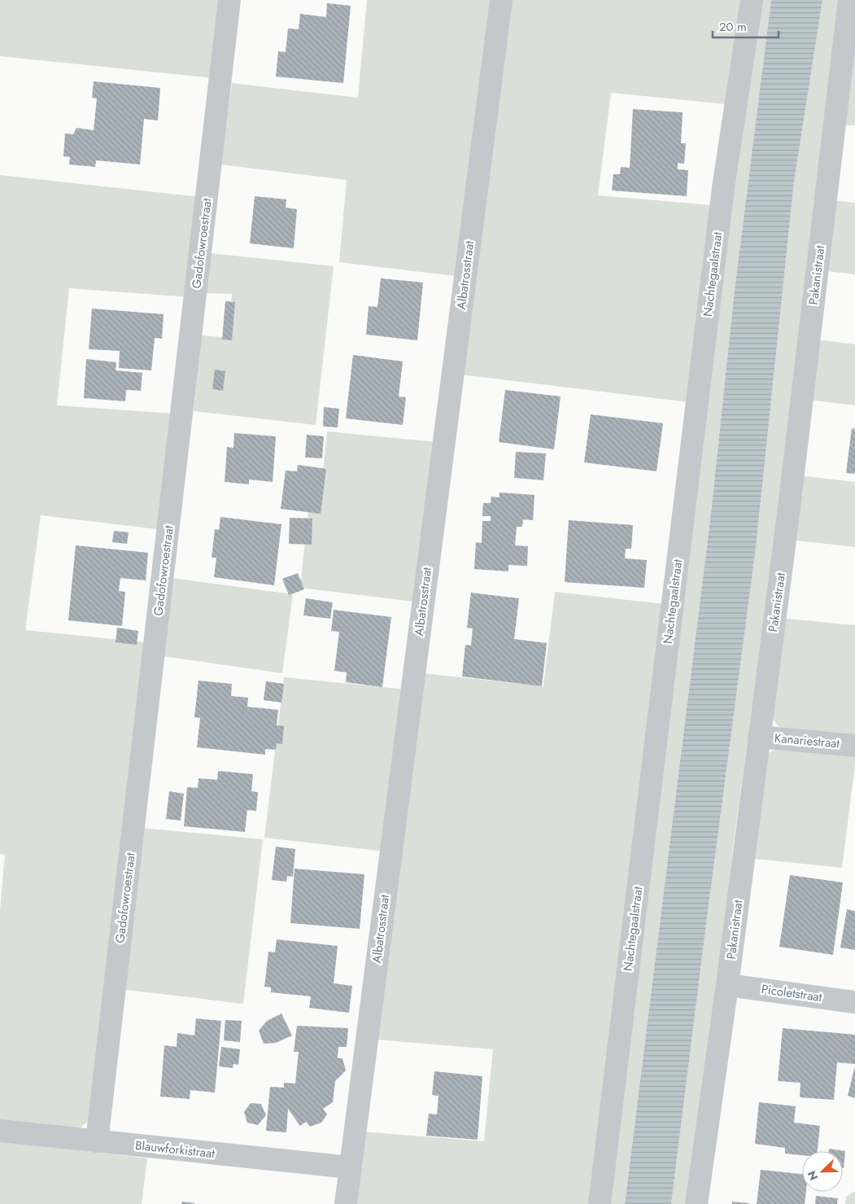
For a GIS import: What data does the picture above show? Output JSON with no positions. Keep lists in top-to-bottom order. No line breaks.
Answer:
{"streets":{"street":["Gadofowroestraat","Nachtegaalstraat","Albatrosstraat","Pakanistraat","Kanariestraat","Picoletstraat","Blauwforkistraat"]},"crossings":[["Gadofowroestraat","Blauwforkistraat"],["Albatrosstraat","Blauwforkistraat"],["Pakanistraat","Kanariestraat"],["Pakanistraat","Picoletstraat"]],"scale_bar":"20 m","north":"bottom left"}
